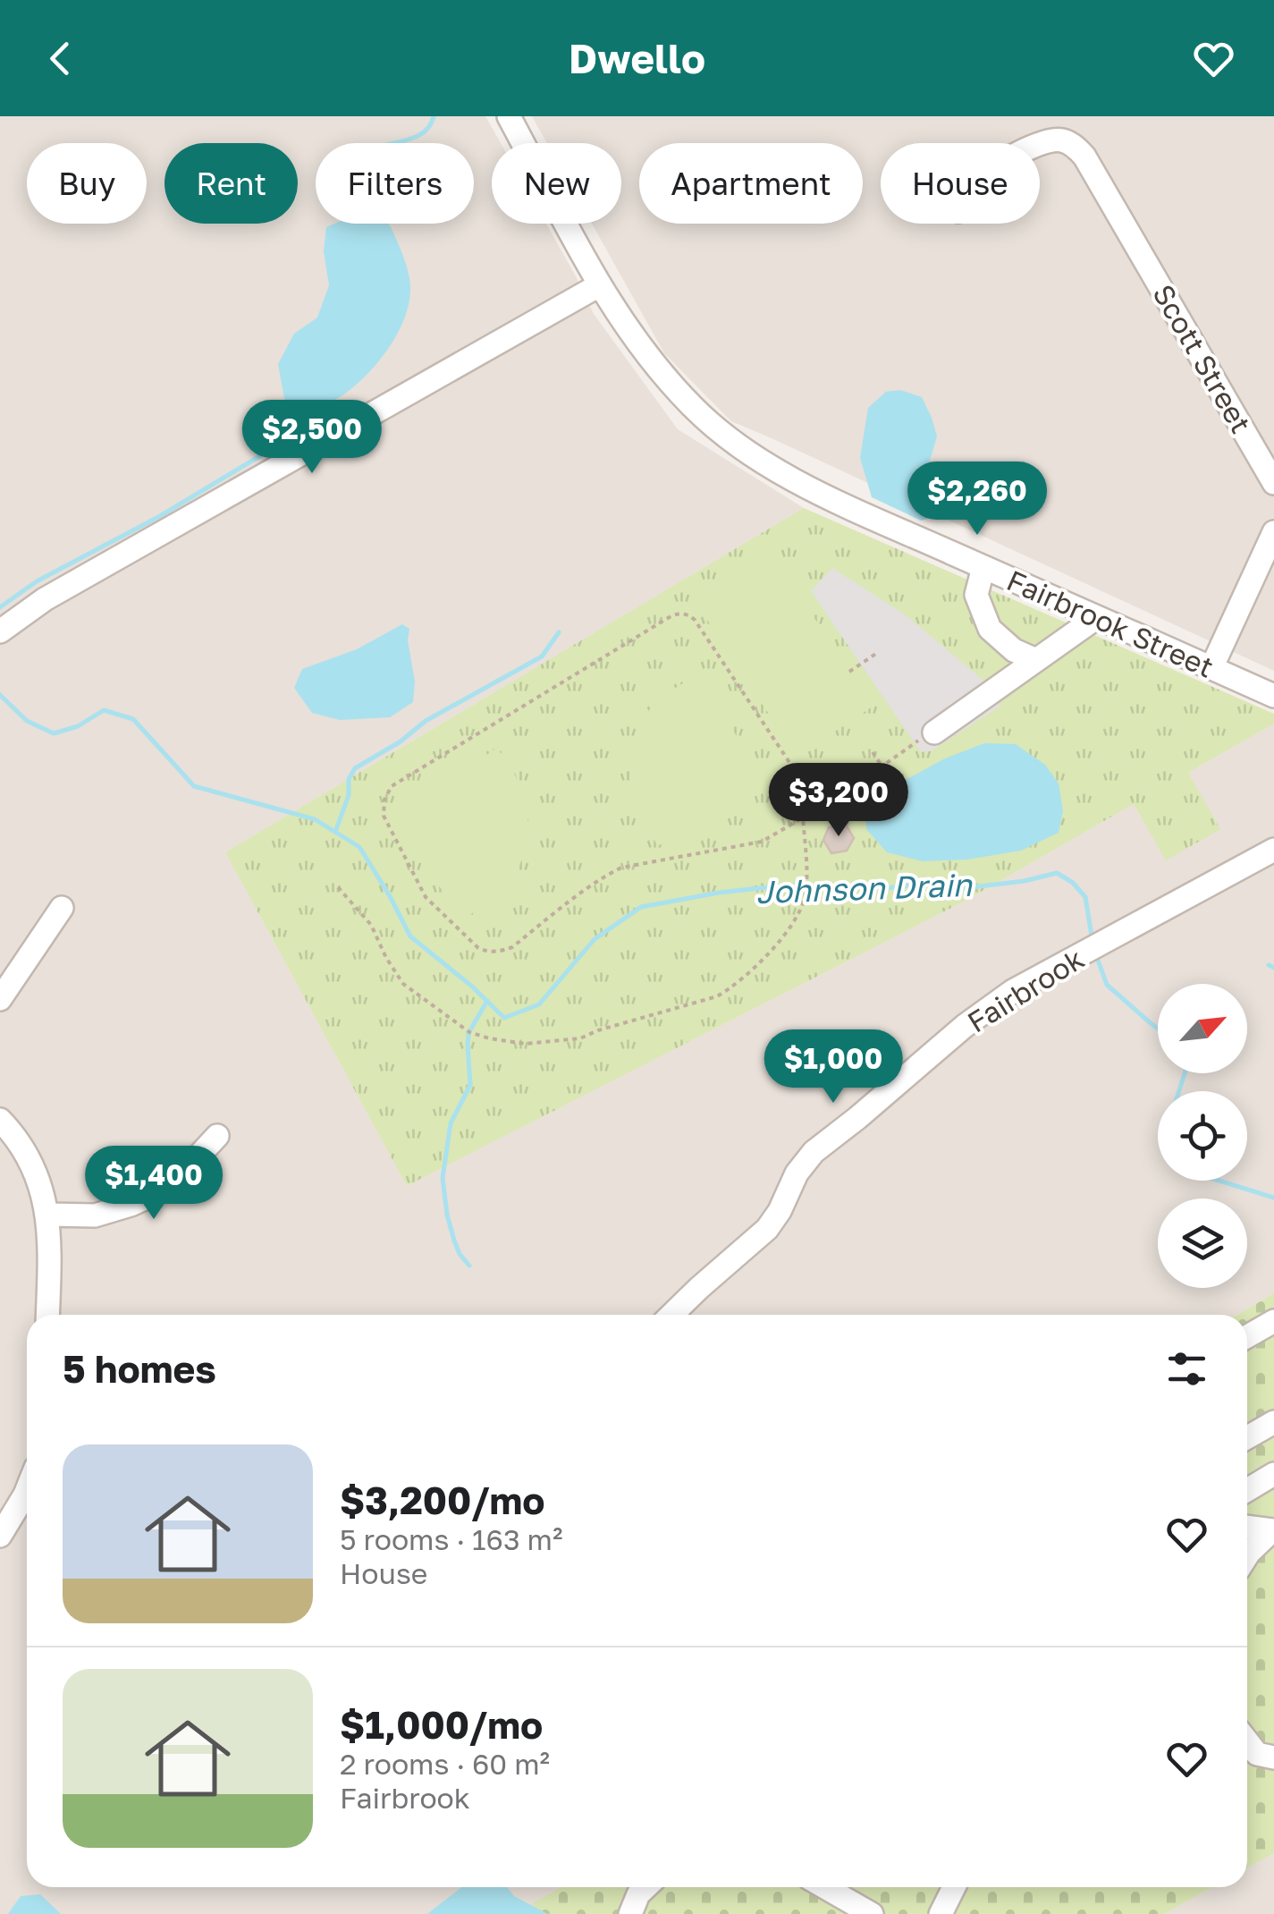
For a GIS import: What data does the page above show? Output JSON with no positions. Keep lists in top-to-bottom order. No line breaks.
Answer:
{"streets":{"street":["Scott Street","Fairbrook Street","Fairbrook"]},"water":["Johnson Drain"],"north":"top right","page":{"header":"Dwello","chip":["Buy","Rent","Filters","New","Apartment","House"],"price":["$2,500","$2,260","$3,200","$1,000","$1,400"],"heading":"5 homes","list":[{"name":"$3,200/mo","note":"5 rooms · 163 m² · House"},{"name":"$1,000/mo","note":"2 rooms · 60 m² · Fairbrook"}]}}
